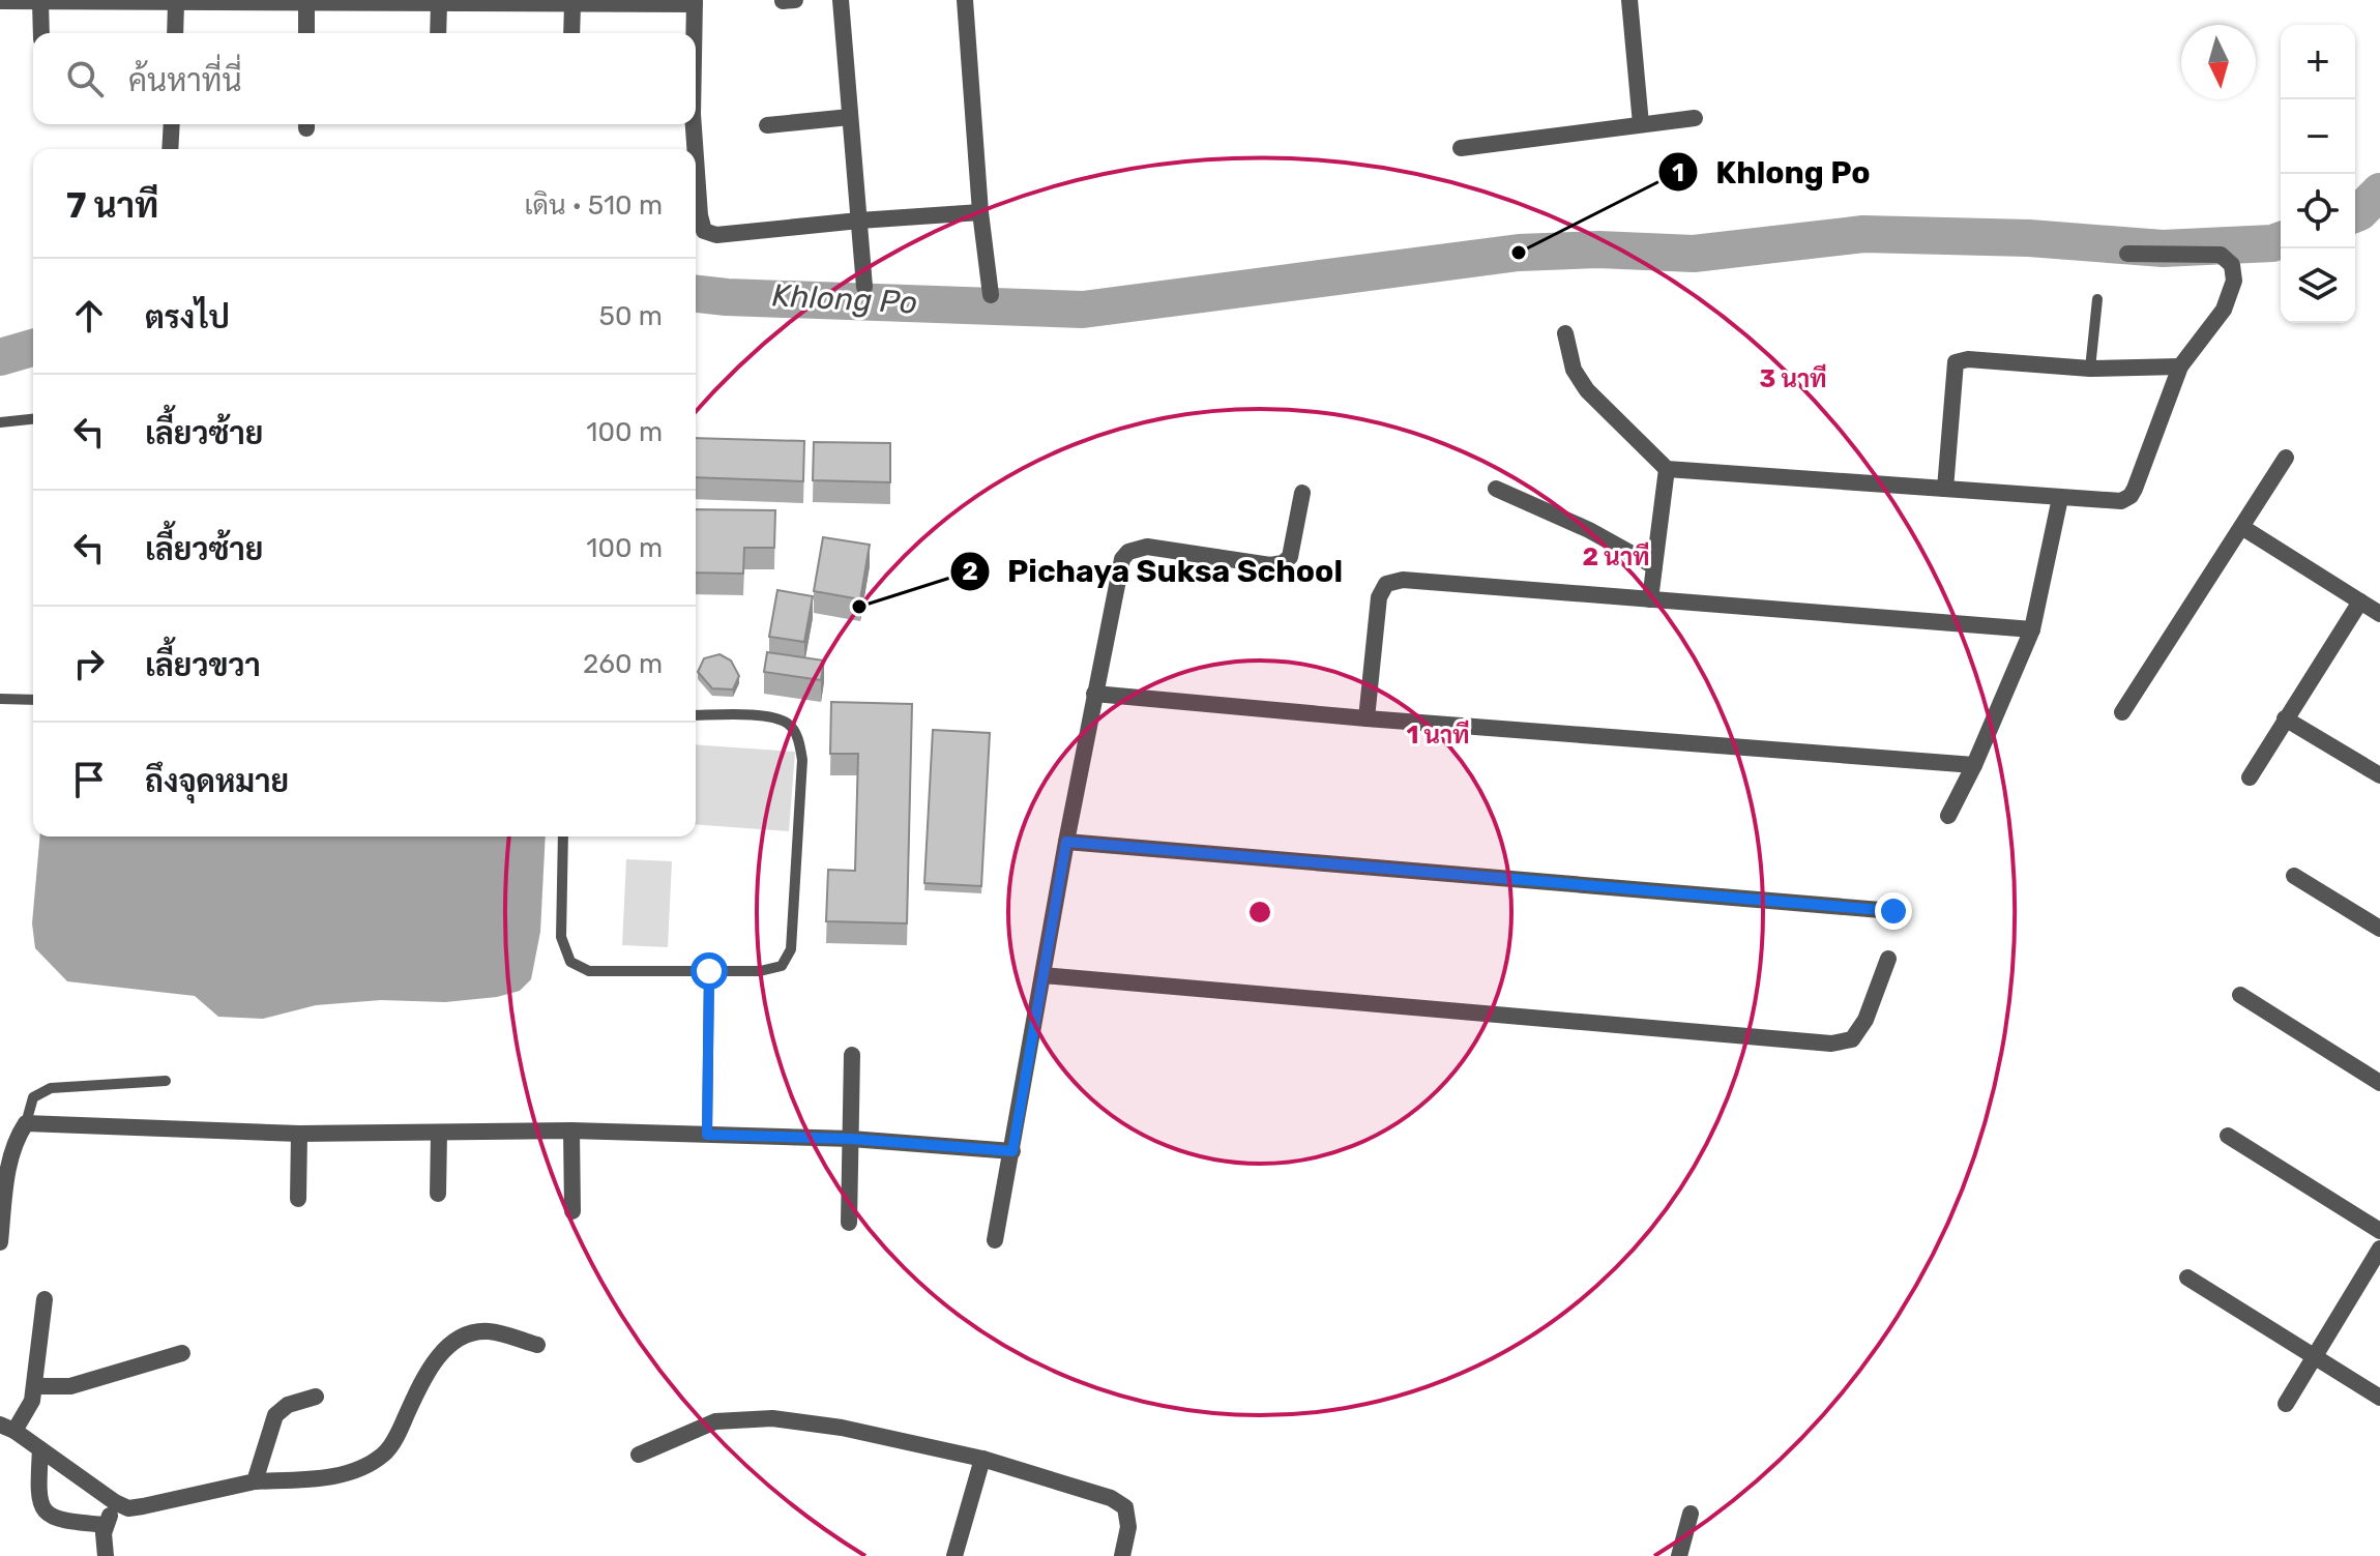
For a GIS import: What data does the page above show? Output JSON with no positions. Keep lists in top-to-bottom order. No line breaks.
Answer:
{"water":["Khlong Po"],"places":["Khlong Po","Pichaya Suksa School"],"north":"bottom","page":{"map_buttons":["+","−"],"search":"ค้นหาที่นี่","heading":["7 นาที","เดิน · 510 m"],"list":[["ตรงไป","50 m"],["เลี้ยวซ้าย","100 m"],["เลี้ยวซ้าย","100 m"],["เลี้ยวขวา","260 m"],"ถึงจุดหมาย"]},"rings":["3 นาที","2 นาที","1 นาที"]}
